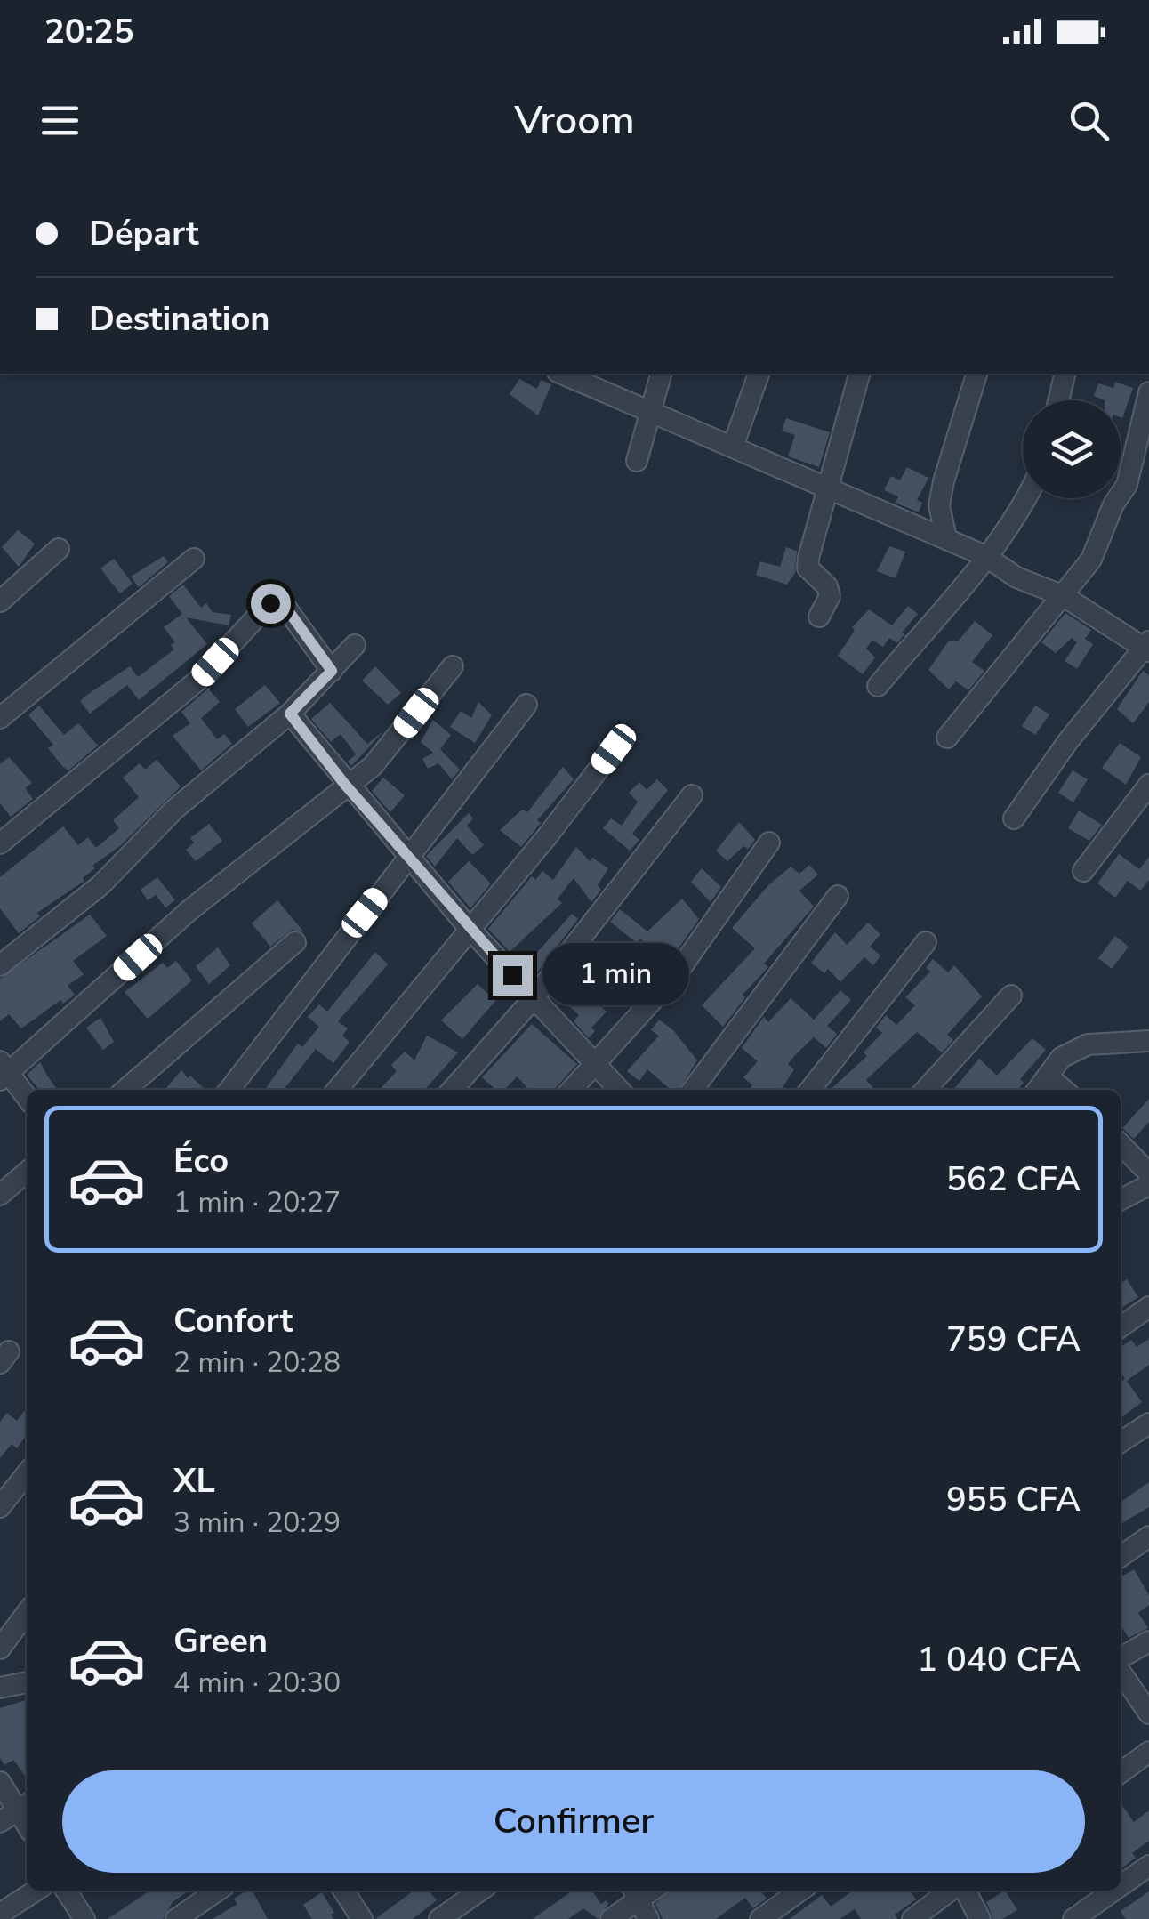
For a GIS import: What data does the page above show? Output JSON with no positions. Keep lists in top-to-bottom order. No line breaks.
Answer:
{"page":{"status":"20:25","header":"Vroom","banner":["Départ","Destination"],"bubble":"1 min","list":[{"name":"Éco","note":"1 min · 20:27","value":"562 CFA"},{"name":"Confort","note":"2 min · 20:28","value":"759 CFA"},{"name":"XL","note":"3 min · 20:29","value":"955 CFA"},{"name":"Green","note":"4 min · 20:30","value":"1 040 CFA"}],"buttons":"Confirmer"}}
